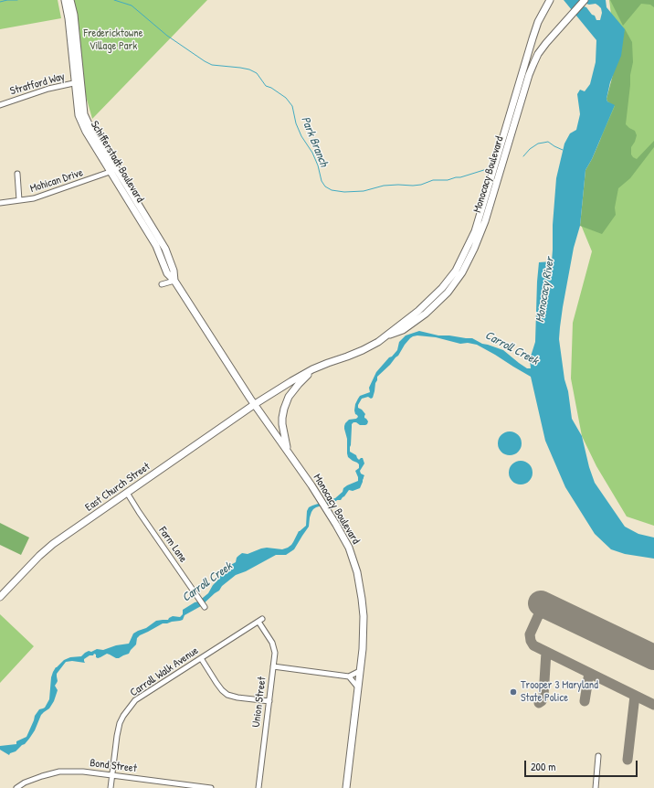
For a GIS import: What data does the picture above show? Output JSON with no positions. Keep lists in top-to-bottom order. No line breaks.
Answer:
{"streets":{"main road":["Schifferstadt Boulevard","Monocacy Boulevard","East Church Street"],"street":["Stratford Way","Mohican Drive","Farm Lane","Carroll Walk Avenue","Union Street","Bond Street"]},"crossings":[["Stratford Way","Schifferstadt Boulevard"],["Schifferstadt Boulevard","Monocacy Boulevard"],["Schifferstadt Boulevard","Mohican Drive"],["Schifferstadt Boulevard","East Church Street"],["Monocacy Boulevard","East Church Street"],["East Church Street","Farm Lane"],["Carroll Walk Avenue","Union Street"],["Carroll Walk Avenue","Bond Street"]],"water":["Park Branch","Monocacy River","Carroll Creek"],"parks":["Fredericktowne Village Park"],"places":["Trooper 3 Maryland State Police"],"scale_bar":"200 m"}
